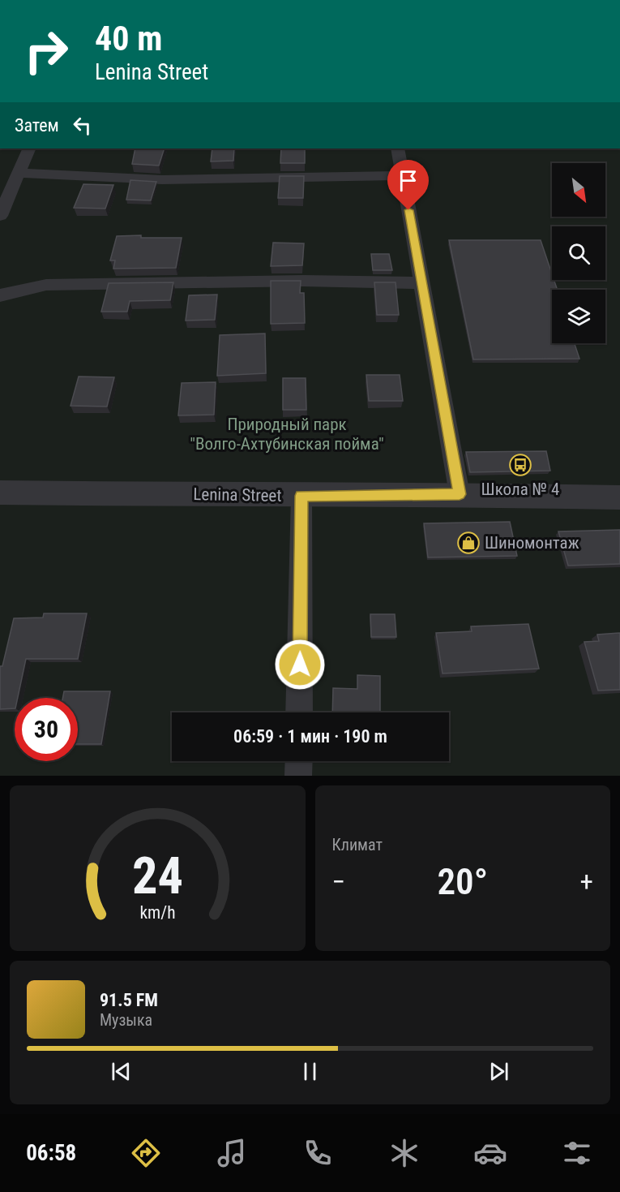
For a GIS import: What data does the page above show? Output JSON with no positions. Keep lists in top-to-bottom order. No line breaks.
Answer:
{"streets":{"street":["Lenina Street"]},"parks":["Природный парк \"Волго-Ахтубинская пойма\""],"places":{"bus stop":["Школа № 4"],"shop":["Шиномонтаж"]},"north":"bottom right","page":{"turn":["40 m","Lenina Street"],"then":"Затем","limit":"30","trip":"06:59 · 1 мин · 190 m","tile":"Климат","heat":["−","20°","+"],"song":["91.5 FM","Музыка"],"tabs":"06:58","gauge":["24","km/h"]}}
